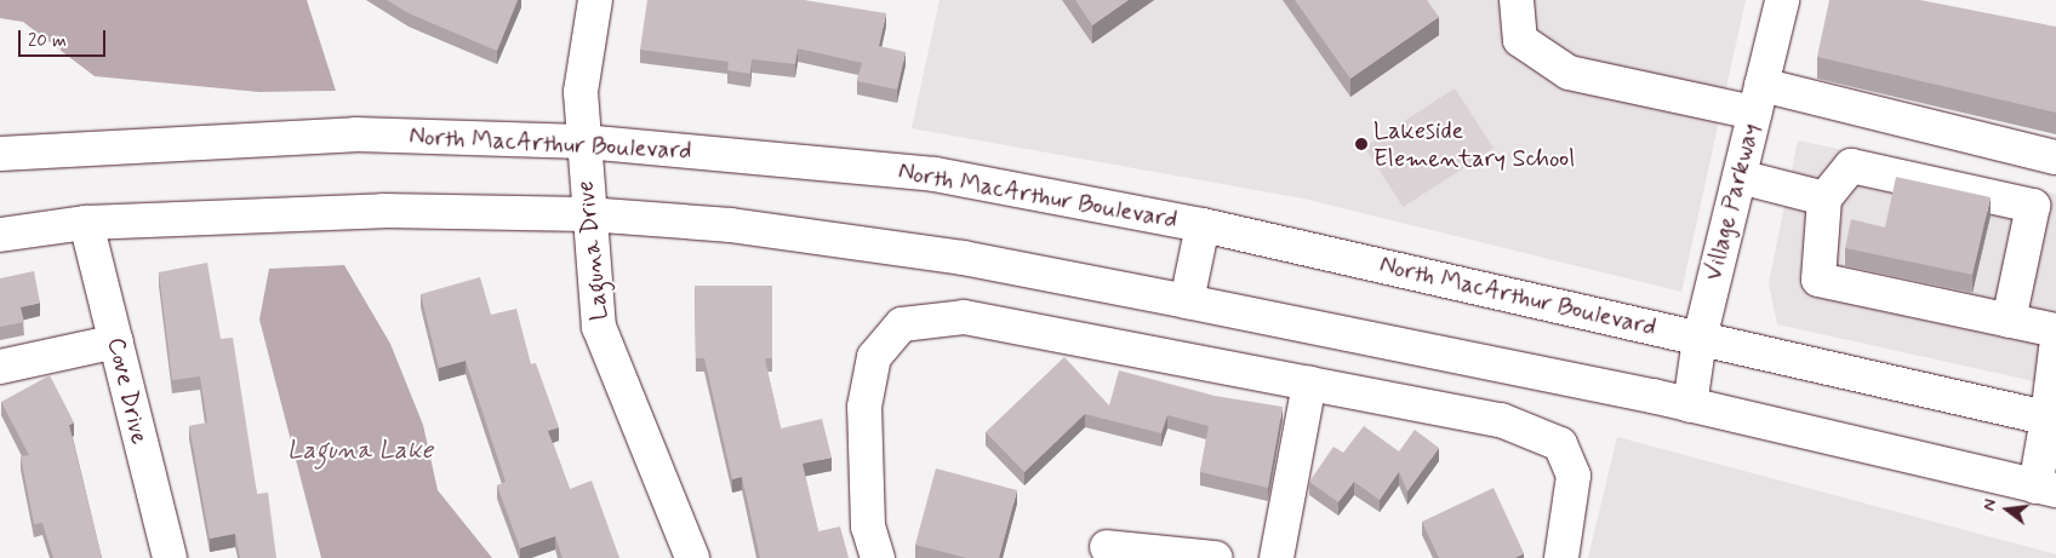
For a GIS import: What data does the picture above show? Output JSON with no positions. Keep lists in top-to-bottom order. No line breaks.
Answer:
{"streets":{"main road":["North MacArthur Boulevard","Village Parkway","Laguna Drive","Cove Drive"]},"crossings":[["North MacArthur Boulevard","Village Parkway"],["North MacArthur Boulevard","Laguna Drive"]],"water":["Laguna Lake"],"places":["Lakeside Elementary School"],"scale_bar":"20 m","north":"left"}
